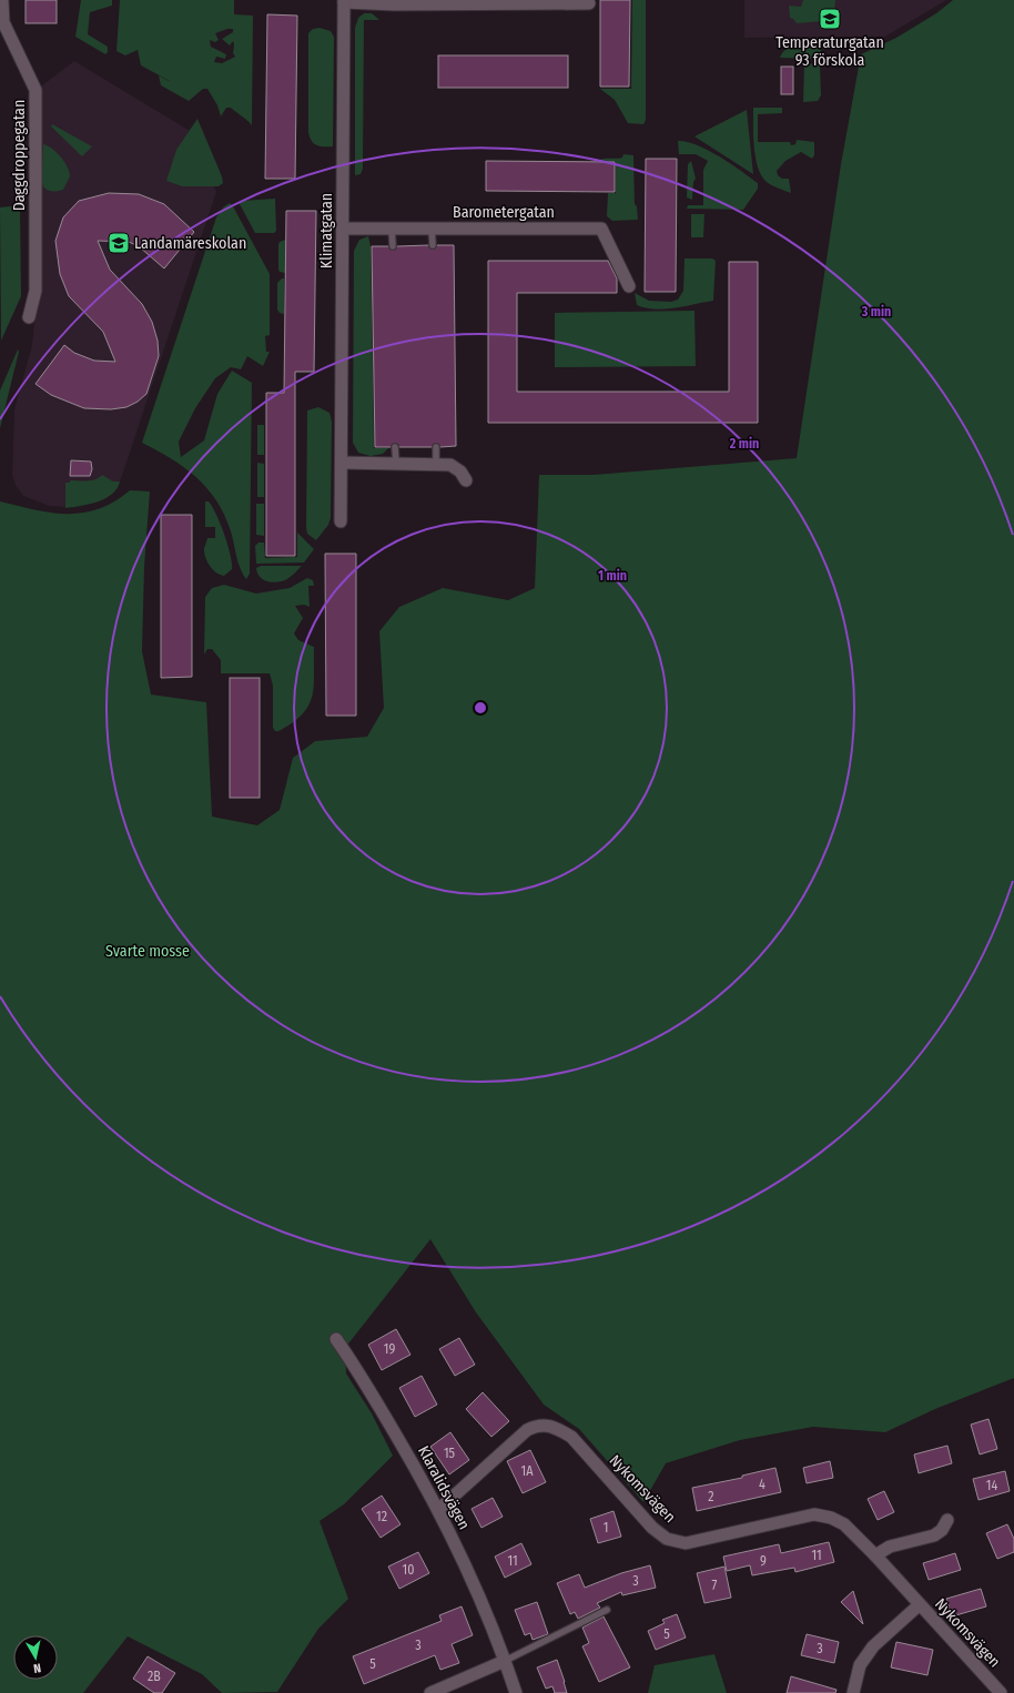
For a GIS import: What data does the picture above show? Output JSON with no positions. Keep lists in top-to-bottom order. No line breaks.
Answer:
{"streets":{"street":["Daggdroppegatan","Barometergatan","Klimatgatan","Klaralidsvägen","Nykomsvägen"]},"crossings":[["Barometergatan","Klimatgatan"],["Klaralidsvägen","Nykomsvägen"]],"parks":["Svarte mosse"],"places":{"school or university":["Temperaturgatan 93 förskola","Landamäreskolan"]},"house_numbers":["19","15","1A","4","14","2","12","1","11","11","9","10","3","7","5","3","3","5","2B"],"north":"bottom","rings":["3 min","2 min","1 min"]}
